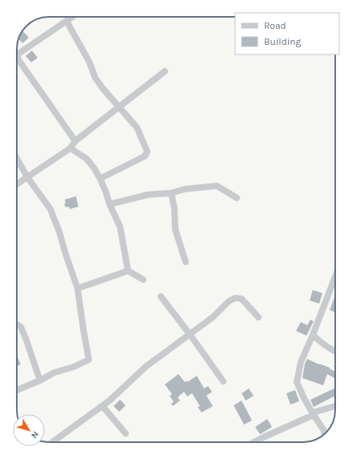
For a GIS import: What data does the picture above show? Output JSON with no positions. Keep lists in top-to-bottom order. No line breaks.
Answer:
{"legend":["Road","Building"],"north":"bottom right"}
